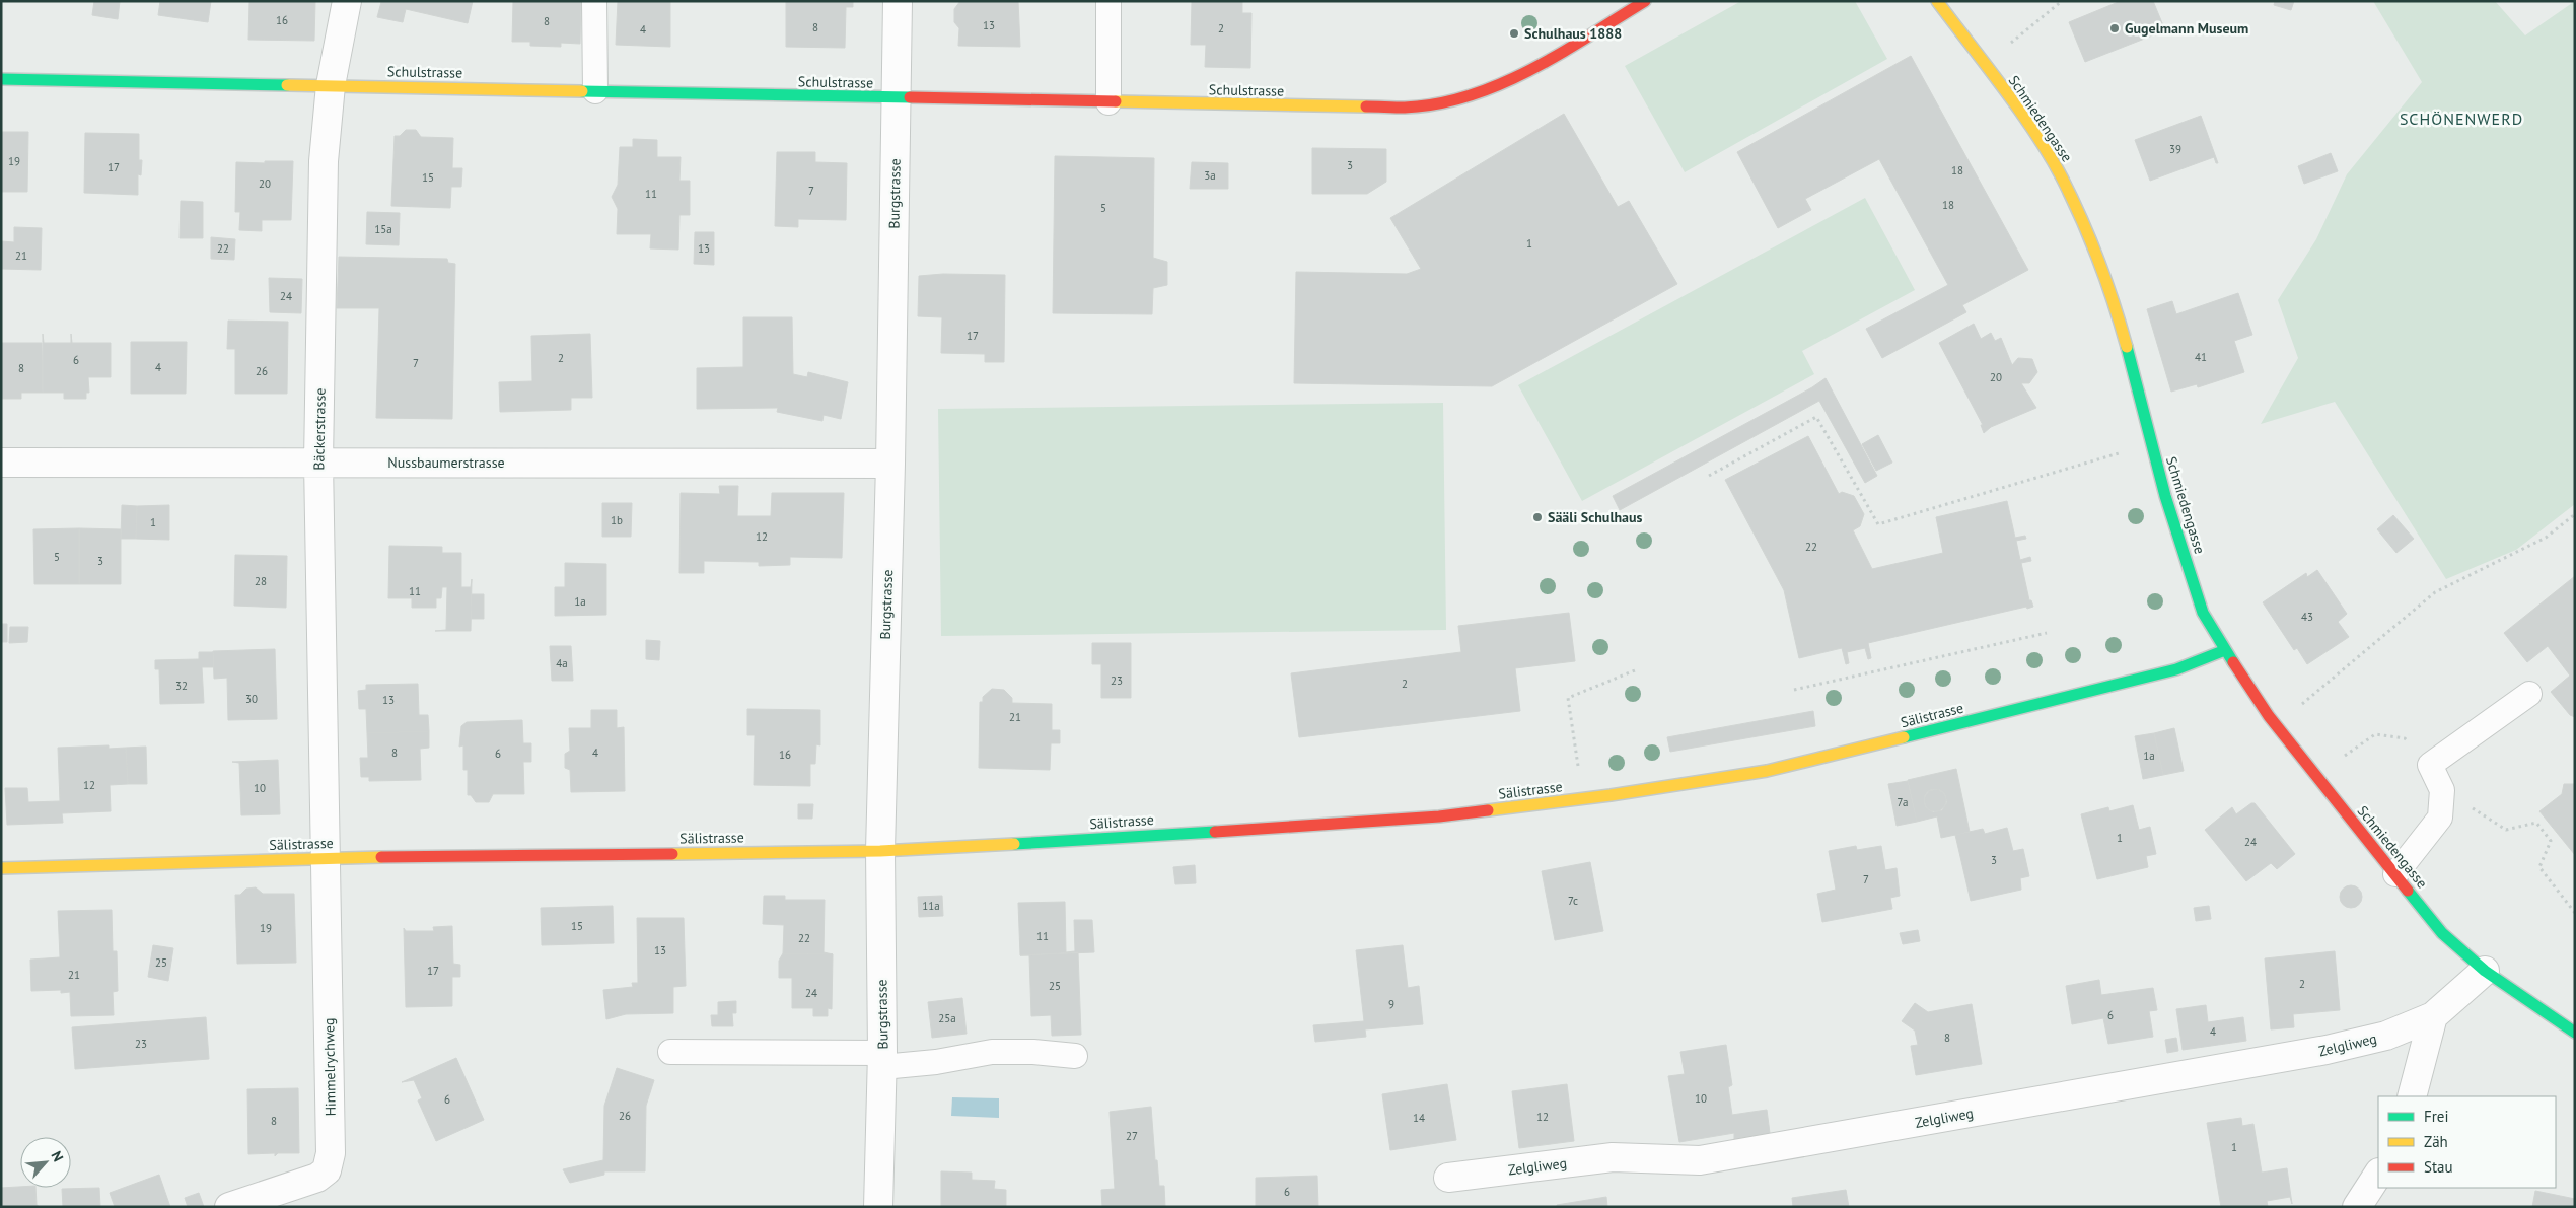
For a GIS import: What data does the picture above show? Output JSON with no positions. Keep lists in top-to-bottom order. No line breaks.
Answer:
{"streets":{"street":["Schulstrasse","Schmiedengasse","Burgstrasse","Bäckerstrasse","Nussbaumerstrasse","Sälistrasse","Zelgliweg","Himmelrychweg"]},"crossings":[["Schulstrasse","Burgstrasse"],["Schulstrasse","Bäckerstrasse"],["Schmiedengasse","Sälistrasse"],["Burgstrasse","Nussbaumerstrasse"],["Burgstrasse","Sälistrasse"],["Bäckerstrasse","Nussbaumerstrasse"],["Bäckerstrasse","Sälistrasse"],["Bäckerstrasse","Himmelrychweg"],["Sälistrasse","Himmelrychweg"]],"districts":["SCHÖNENWERD"],"places":["Gugelmann Museum","Schulhaus 1888","Sääli Schulhaus"],"house_numbers":["16","8","13","8","2","4","39","19","3","17","18","3a","15","20","7","11","18","5","15a","1","22","13","21","24","17","41","2","6","7","4","8","26","20","1b","1","12","22","5","3","28","11","1a","43","4a","23","2","32","30","13","21","8","4","6","16","1a","12","10","7a","1","24","3","7","7c","11a","15","19","11","22","13","25","17","21","2","25","24","9","6","25a","4","8","23","10","6","26","12","14","8","27","1","6"],"legend":["Frei","Zäh","Stau"],"north":"top right"}
